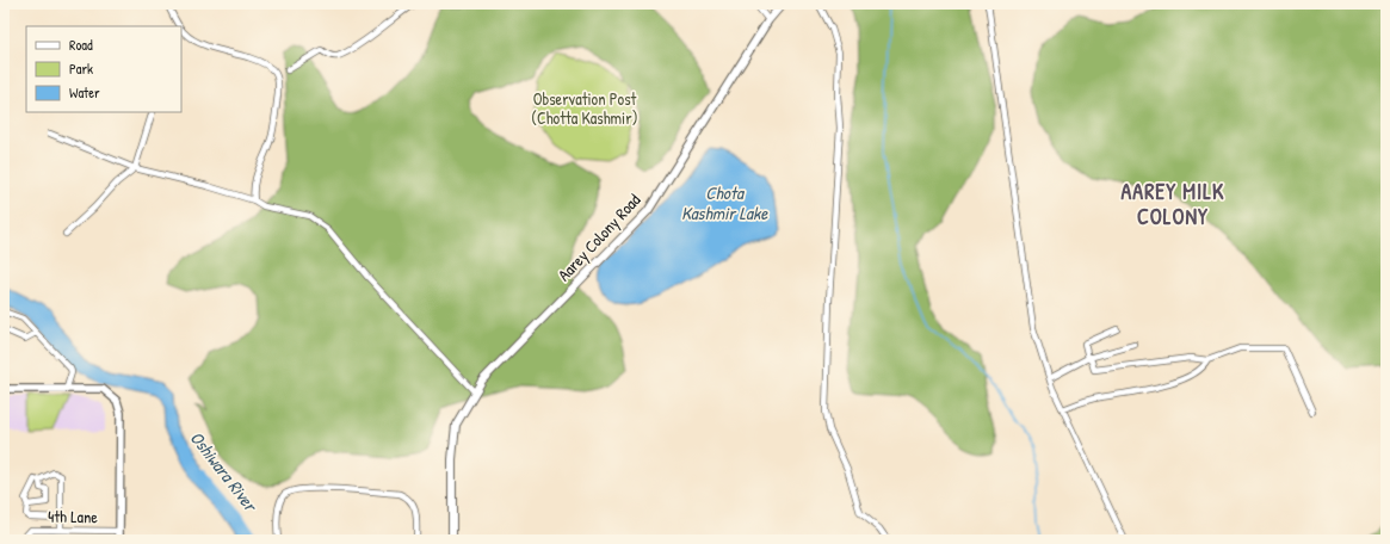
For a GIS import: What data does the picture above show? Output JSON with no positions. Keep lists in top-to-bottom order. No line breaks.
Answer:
{"streets":{"main road":["Aarey Colony Road"],"street":["4th Lane"]},"districts":["AAREY MILK COLONY"],"water":["Chota Kashmir Lake","Oshiwara River"],"parks":["Observation Post (Chotta Kashmir)"],"legend":["Road","Park","Water"]}
